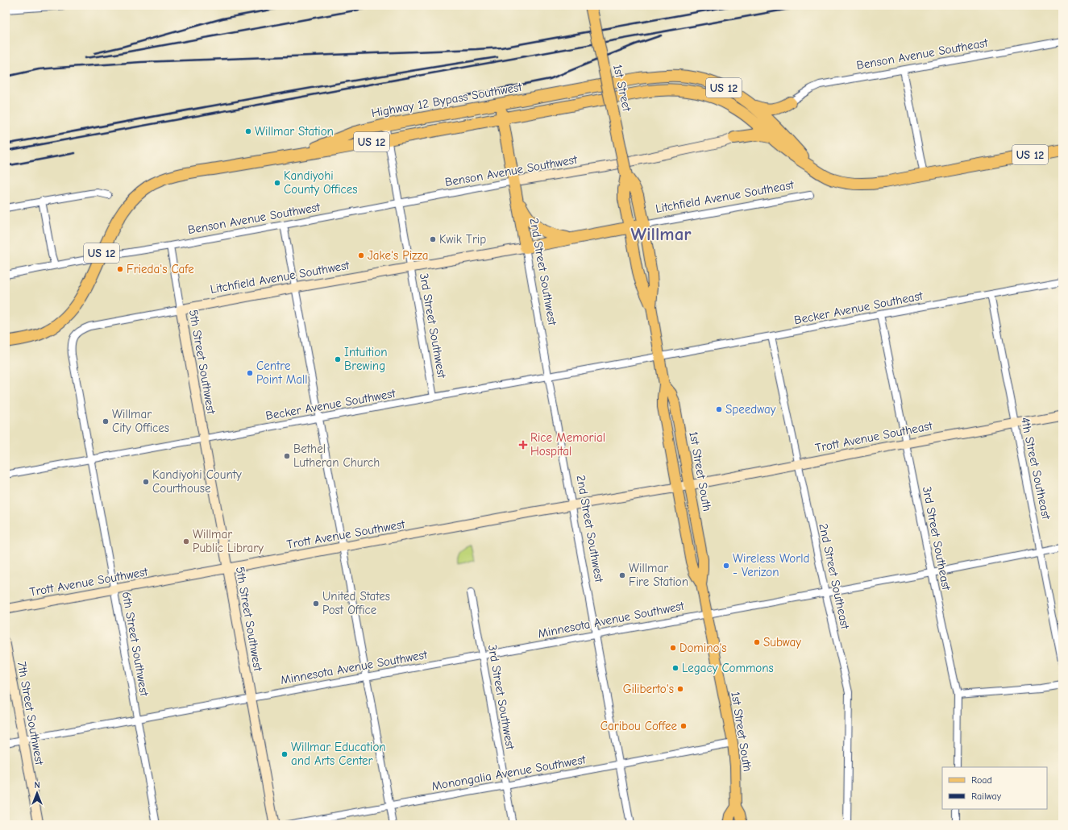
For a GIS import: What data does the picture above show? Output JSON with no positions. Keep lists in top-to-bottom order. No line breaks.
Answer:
{"streets":{"highway":["1st Street","US 12","Highway 12 Bypass Southwest","2nd Street Southwest","Litchfield Avenue Southwest"],"main road":["1st Street South"],"street":["Benson Avenue Southeast","Benson Avenue Southwest","Litchfield Avenue Southeast","Becker Avenue Southeast","3rd Street Southwest","5th Street Southwest","Becker Avenue Southwest","Trott Avenue Southeast","4th Street Southeast","Trott Avenue Southwest","3rd Street Southeast","2nd Street Southeast","Minnesota Avenue Southwest","6th Street Southwest","7th Street Southwest","Monongalia Avenue Southwest"]},"crossings":[["1st Street","Litchfield Avenue Southeast"],["1st Street","Litchfield Avenue Southwest"],["1st Street","1st Street South"],["US 12","Highway 12 Bypass Southwest"],["Highway 12 Bypass Southwest","Benson Avenue Southwest"],["Highway 12 Bypass Southwest","2nd Street Southwest"],["Highway 12 Bypass Southwest","3rd Street Southwest"],["Benson Avenue Southwest","2nd Street Southwest"],["Benson Avenue Southwest","3rd Street Southwest"],["Benson Avenue Southwest","5th Street Southwest"],["Litchfield Avenue Southeast","Litchfield Avenue Southwest"],["Litchfield Avenue Southeast","1st Street South"],["2nd Street Southwest","Litchfield Avenue Southwest"],["2nd Street Southwest","Becker Avenue Southwest"],["2nd Street Southwest","Trott Avenue Southwest"],["2nd Street Southwest","Minnesota Avenue Southwest"],["2nd Street Southwest","Monongalia Avenue Southwest"],["Litchfield Avenue Southwest","3rd Street Southwest"],["Litchfield Avenue Southwest","5th Street Southwest"],["Litchfield Avenue Southwest","1st Street South"],["Litchfield Avenue Southwest","6th Street Southwest"],["Becker Avenue Southeast","Becker Avenue Southwest"],["Becker Avenue Southeast","4th Street Southeast"],["Becker Avenue Southeast","1st Street South"],["Becker Avenue Southeast","3rd Street Southeast"],["Becker Avenue Southeast","2nd Street Southeast"],["3rd Street Southwest","Becker Avenue Southwest"],["3rd Street Southwest","Minnesota Avenue Southwest"],["3rd Street Southwest","Monongalia Avenue Southwest"],["5th Street Southwest","Becker Avenue Southwest"],["5th Street Southwest","Trott Avenue Southwest"],["5th Street Southwest","Minnesota Avenue Southwest"],["Becker Avenue Southwest","1st Street South"],["Becker Avenue Southwest","6th Street Southwest"],["Trott Avenue Southeast","4th Street Southeast"],["Trott Avenue Southeast","1st Street South"],["Trott Avenue Southeast","Trott Avenue Southwest"],["Trott Avenue Southeast","3rd Street Southeast"],["Trott Avenue Southeast","2nd Street Southeast"],["4th Street Southeast","Minnesota Avenue Southwest"],["1st Street South","Trott Avenue Southwest"],["1st Street South","Minnesota Avenue Southwest"],["1st Street South","Monongalia Avenue Southwest"],["Trott Avenue Southwest","6th Street Southwest"],["3rd Street Southeast","Minnesota Avenue Southwest"],["2nd Street Southeast","Minnesota Avenue Southwest"],["Minnesota Avenue Southwest","6th Street Southwest"],["Minnesota Avenue Southwest","7th Street Southwest"]],"districts":["Willmar"],"places":{"other":["Willmar Station","Kandiyohi County Offices","Kwik Trip","Jake's Pizza","Frieda's Cafe","Intuition Brewing","Centre Point Mall","Speedway","Willmar City Offices","Bethel Lutheran Church","Kandiyohi County Courthouse","Willmar Public Library","Wireless World - Verizon","Willmar Fire Station","United States Post Office","Subway","Domino's","Legacy Commons","Giliberto's","Caribou Coffee","Willmar Education and Arts Center"],"health":["Rice Memorial Hospital"]},"legend":["Road","Railway"],"north":"top"}
